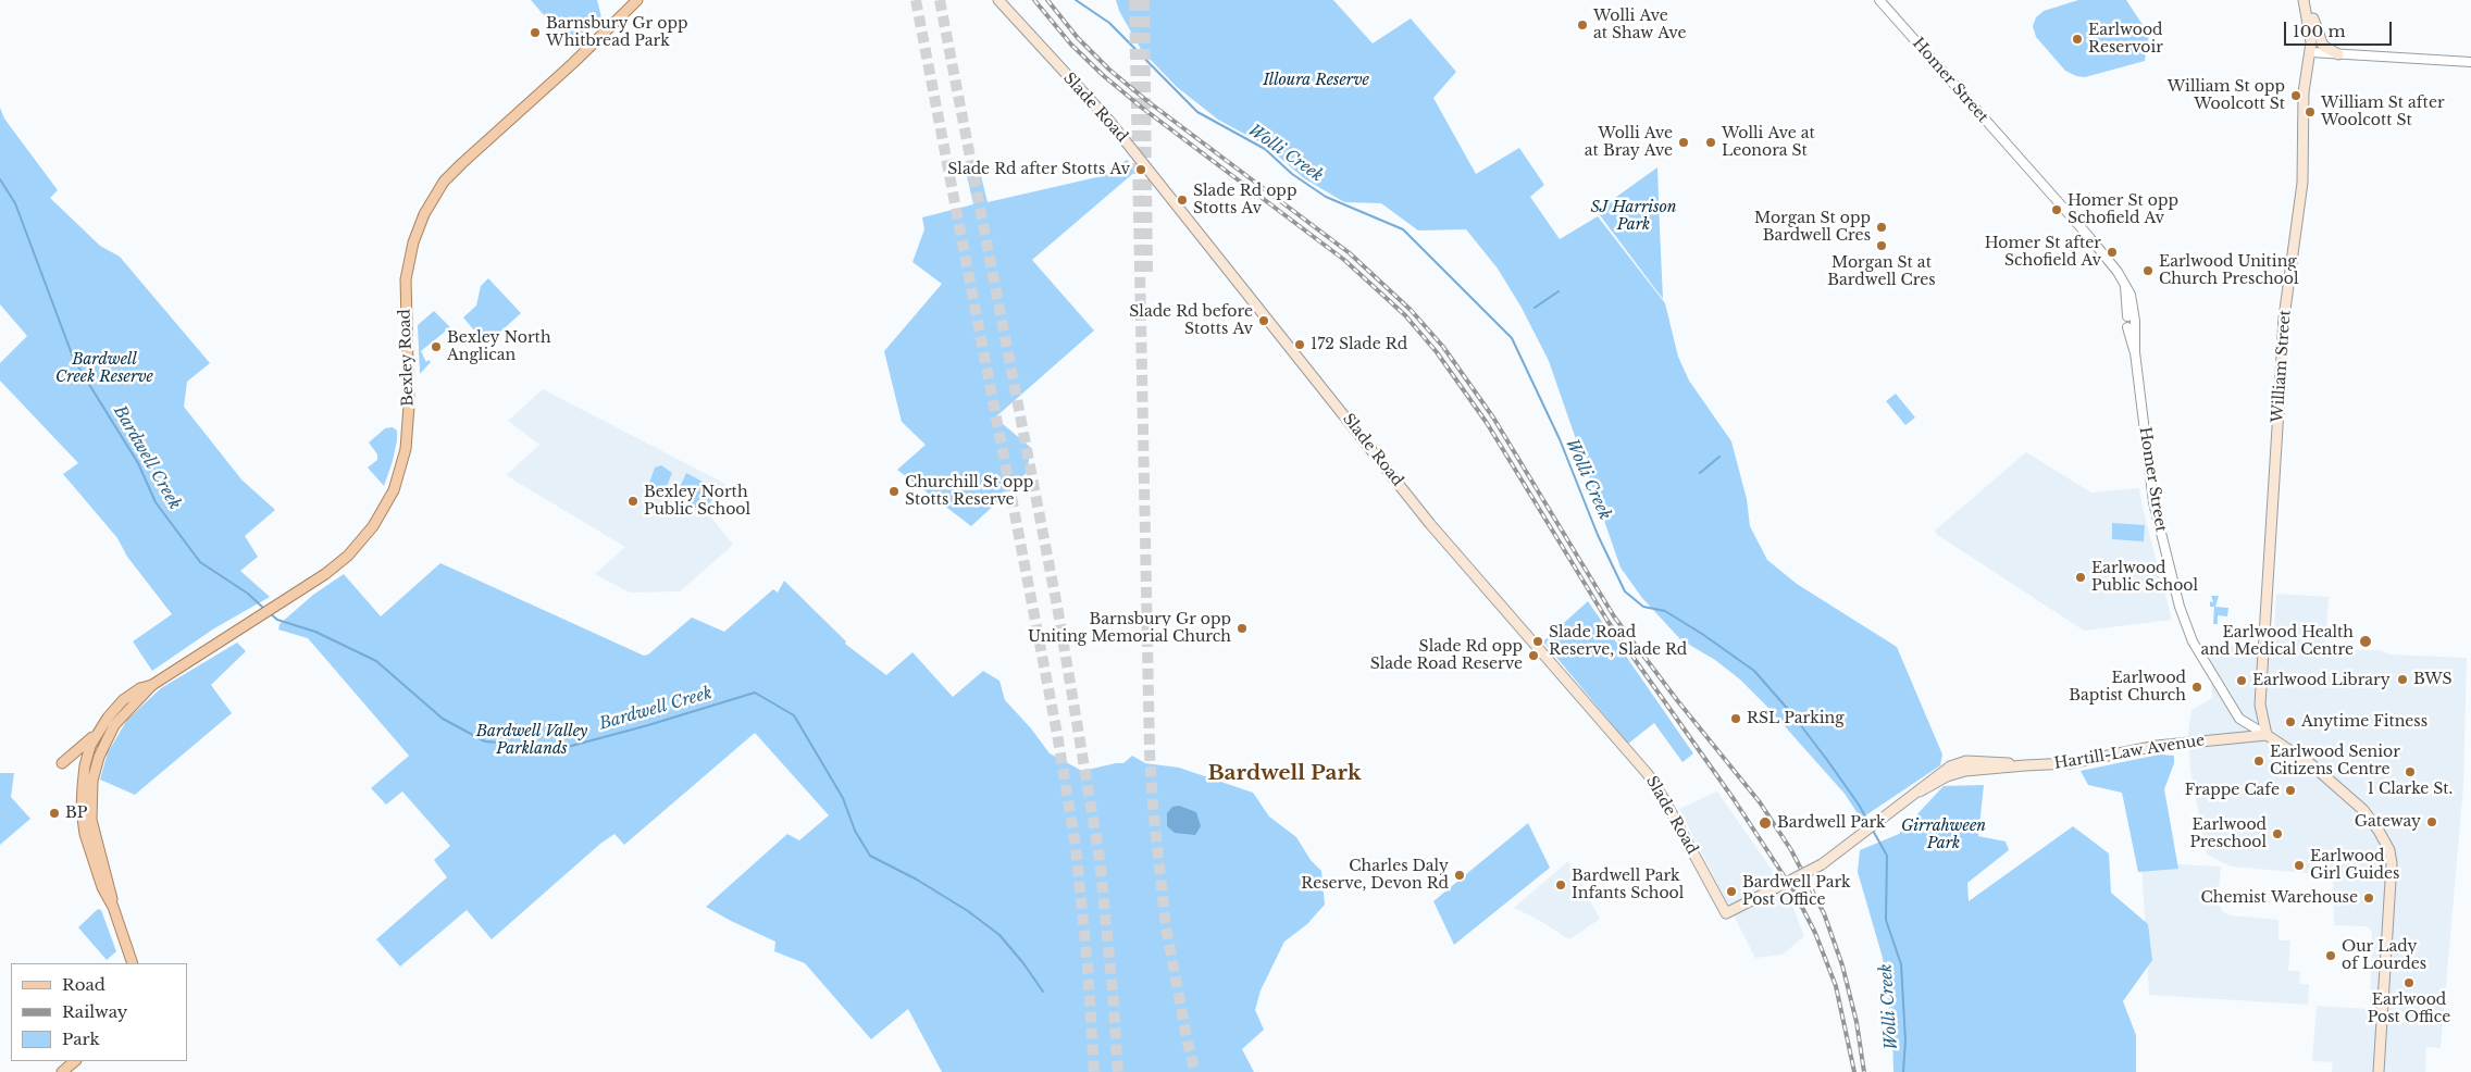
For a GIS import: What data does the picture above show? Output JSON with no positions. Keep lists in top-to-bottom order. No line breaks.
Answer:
{"streets":{"main road":["Homer Street","Slade Road","Bexley Road","William Street","Hartill-Law Avenue"]},"crossings":[["Homer Street","William Street"],["Homer Street","Hartill-Law Avenue"],["Slade Road","Hartill-Law Avenue"],["William Street","Hartill-Law Avenue"]],"districts":["Bardwell Park"],"water":["Wolli Creek","Bardwell Creek"],"parks":["Illoura Reserve","SJ Harrison Park","Bardwell Creek Reserve","Bardwell Valley Parklands","Girrahween Park"],"places":["Wolli Ave at Shaw Ave","Barnsbury Gr opp Whitbread Park","Earlwood Reservoir","William St opp Woolcott St","William St after Woolcott St","Wolli Ave at Bray Ave","Wolli Ave at Leonora St","Slade Rd after Stotts Av","Slade Rd opp Stotts Av","Homer St opp Schofield Av","Morgan St opp Bardwell Cres","Morgan St at Bardwell Cres","Homer St after Schofield Av","Earlwood Uniting Church Preschool","Slade Rd before Stotts Av","172 Slade Rd","Bexley North Anglican","Churchill St opp Stotts Reserve","Bexley North Public School","Earlwood Public School","Barnsbury Gr opp Uniting Memorial Church","Slade Road Reserve, Slade Rd","Earlwood Health and Medical Centre","Slade Rd opp Slade Road Reserve","BWS","Earlwood Library","Earlwood Baptist Church","RSL Parking","Anytime Fitness","Earlwood Senior Citizens Centre","1 Clarke St.","Frappe Cafe","BP","Gateway","Bardwell Park","Earlwood Preschool","Earlwood Girl Guides","Charles Daly Reserve, Devon Rd","Bardwell Park Infants School","Bardwell Park Post Office","Chemist Warehouse","Our Lady of Lourdes","Earlwood Post Office"],"legend":["Road","Railway","Park"],"scale_bar":"100 m"}
